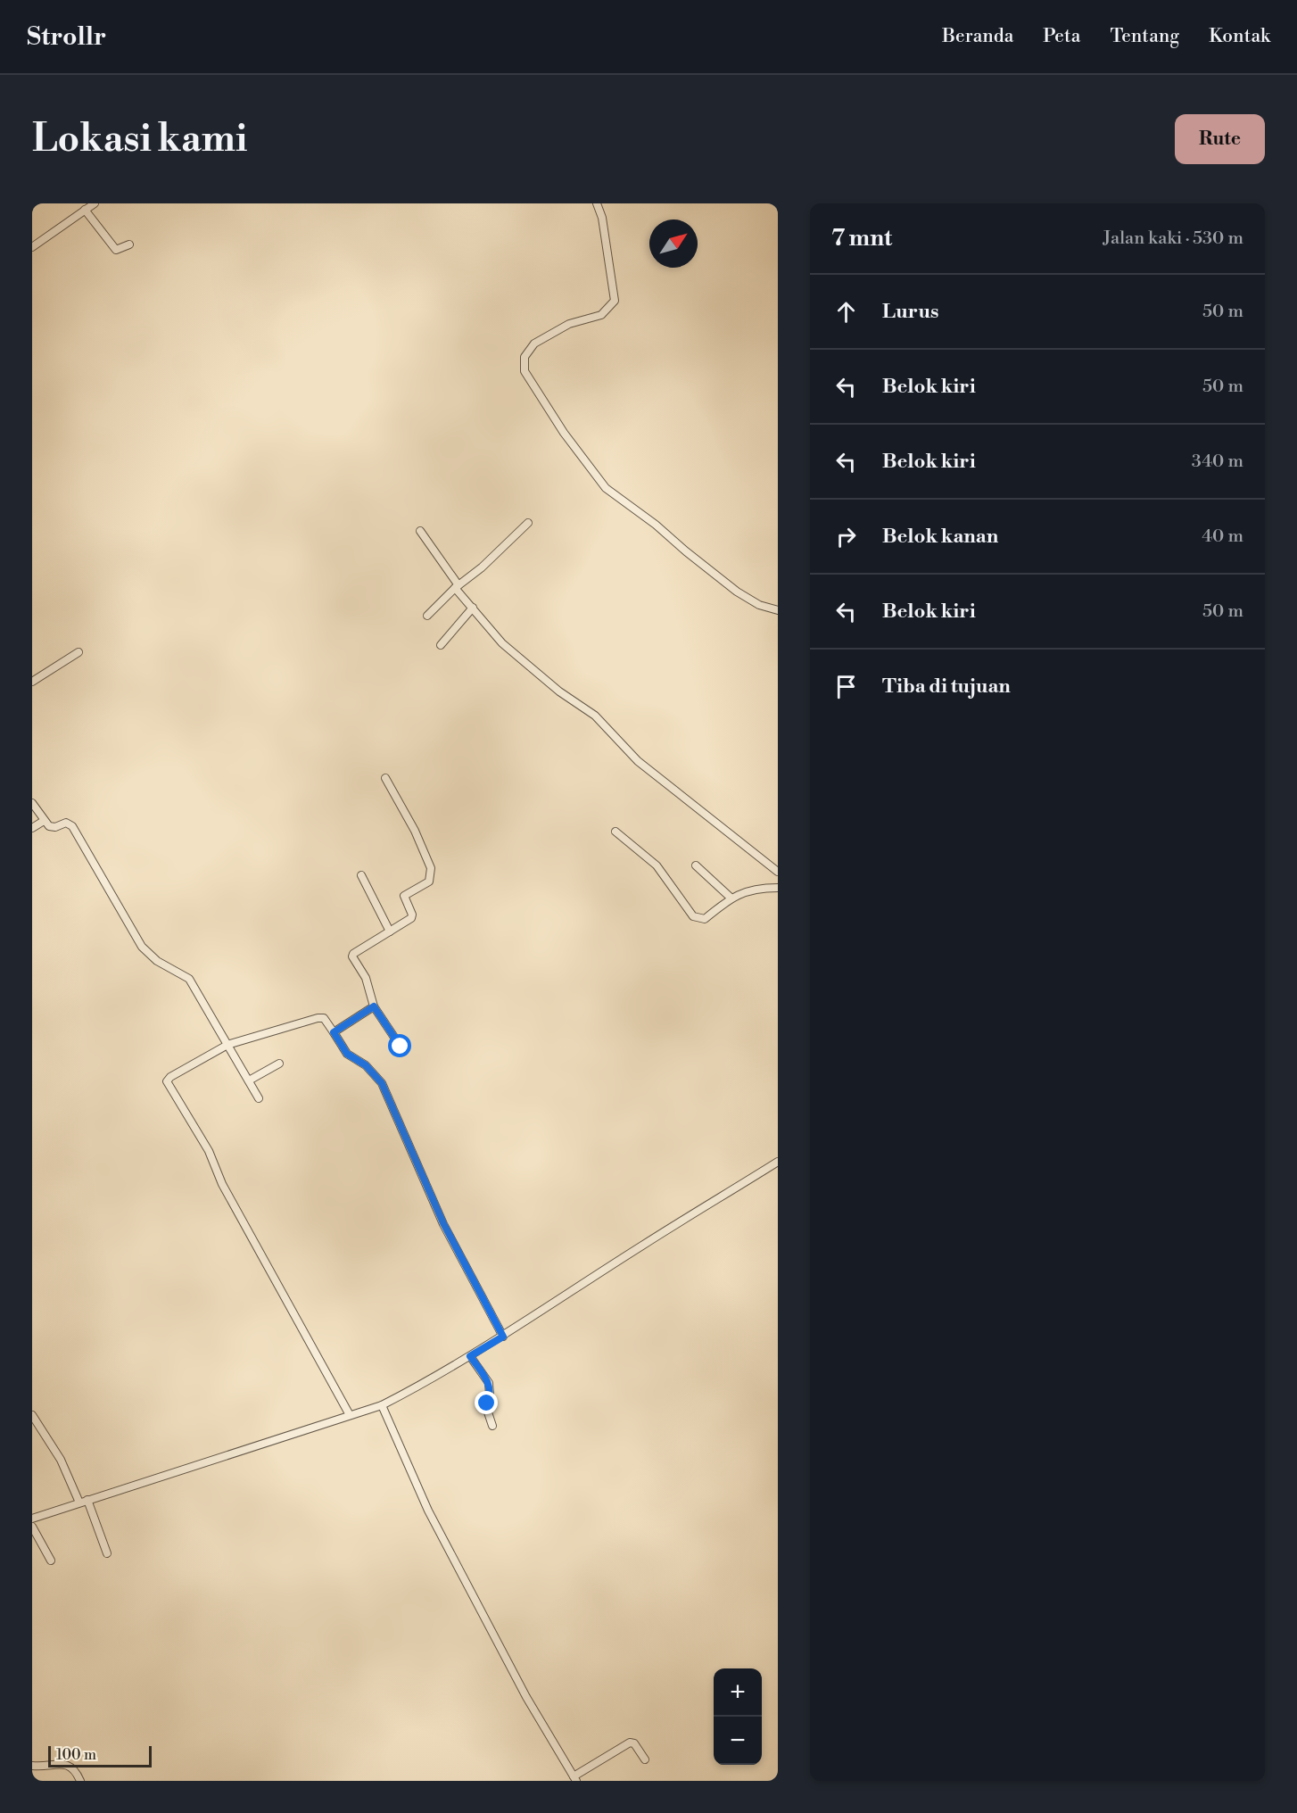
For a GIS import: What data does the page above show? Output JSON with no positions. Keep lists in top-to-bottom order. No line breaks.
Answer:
{"scale_bar":"100 m","north":"top right","page":{"header":"Strollr","nav":["Beranda","Peta","Tentang","Kontak"],"buttons":"Rute","title":"Lokasi kami","heading":["7 mnt","Jalan kaki · 530 m"],"list":[["Lurus","50 m"],["Belok kiri","50 m"],["Belok kiri","340 m"],["Belok kanan","40 m"],["Belok kiri","50 m"],"Tiba di tujuan"],"map_buttons":["+","−"],"scale":"100 m"}}
